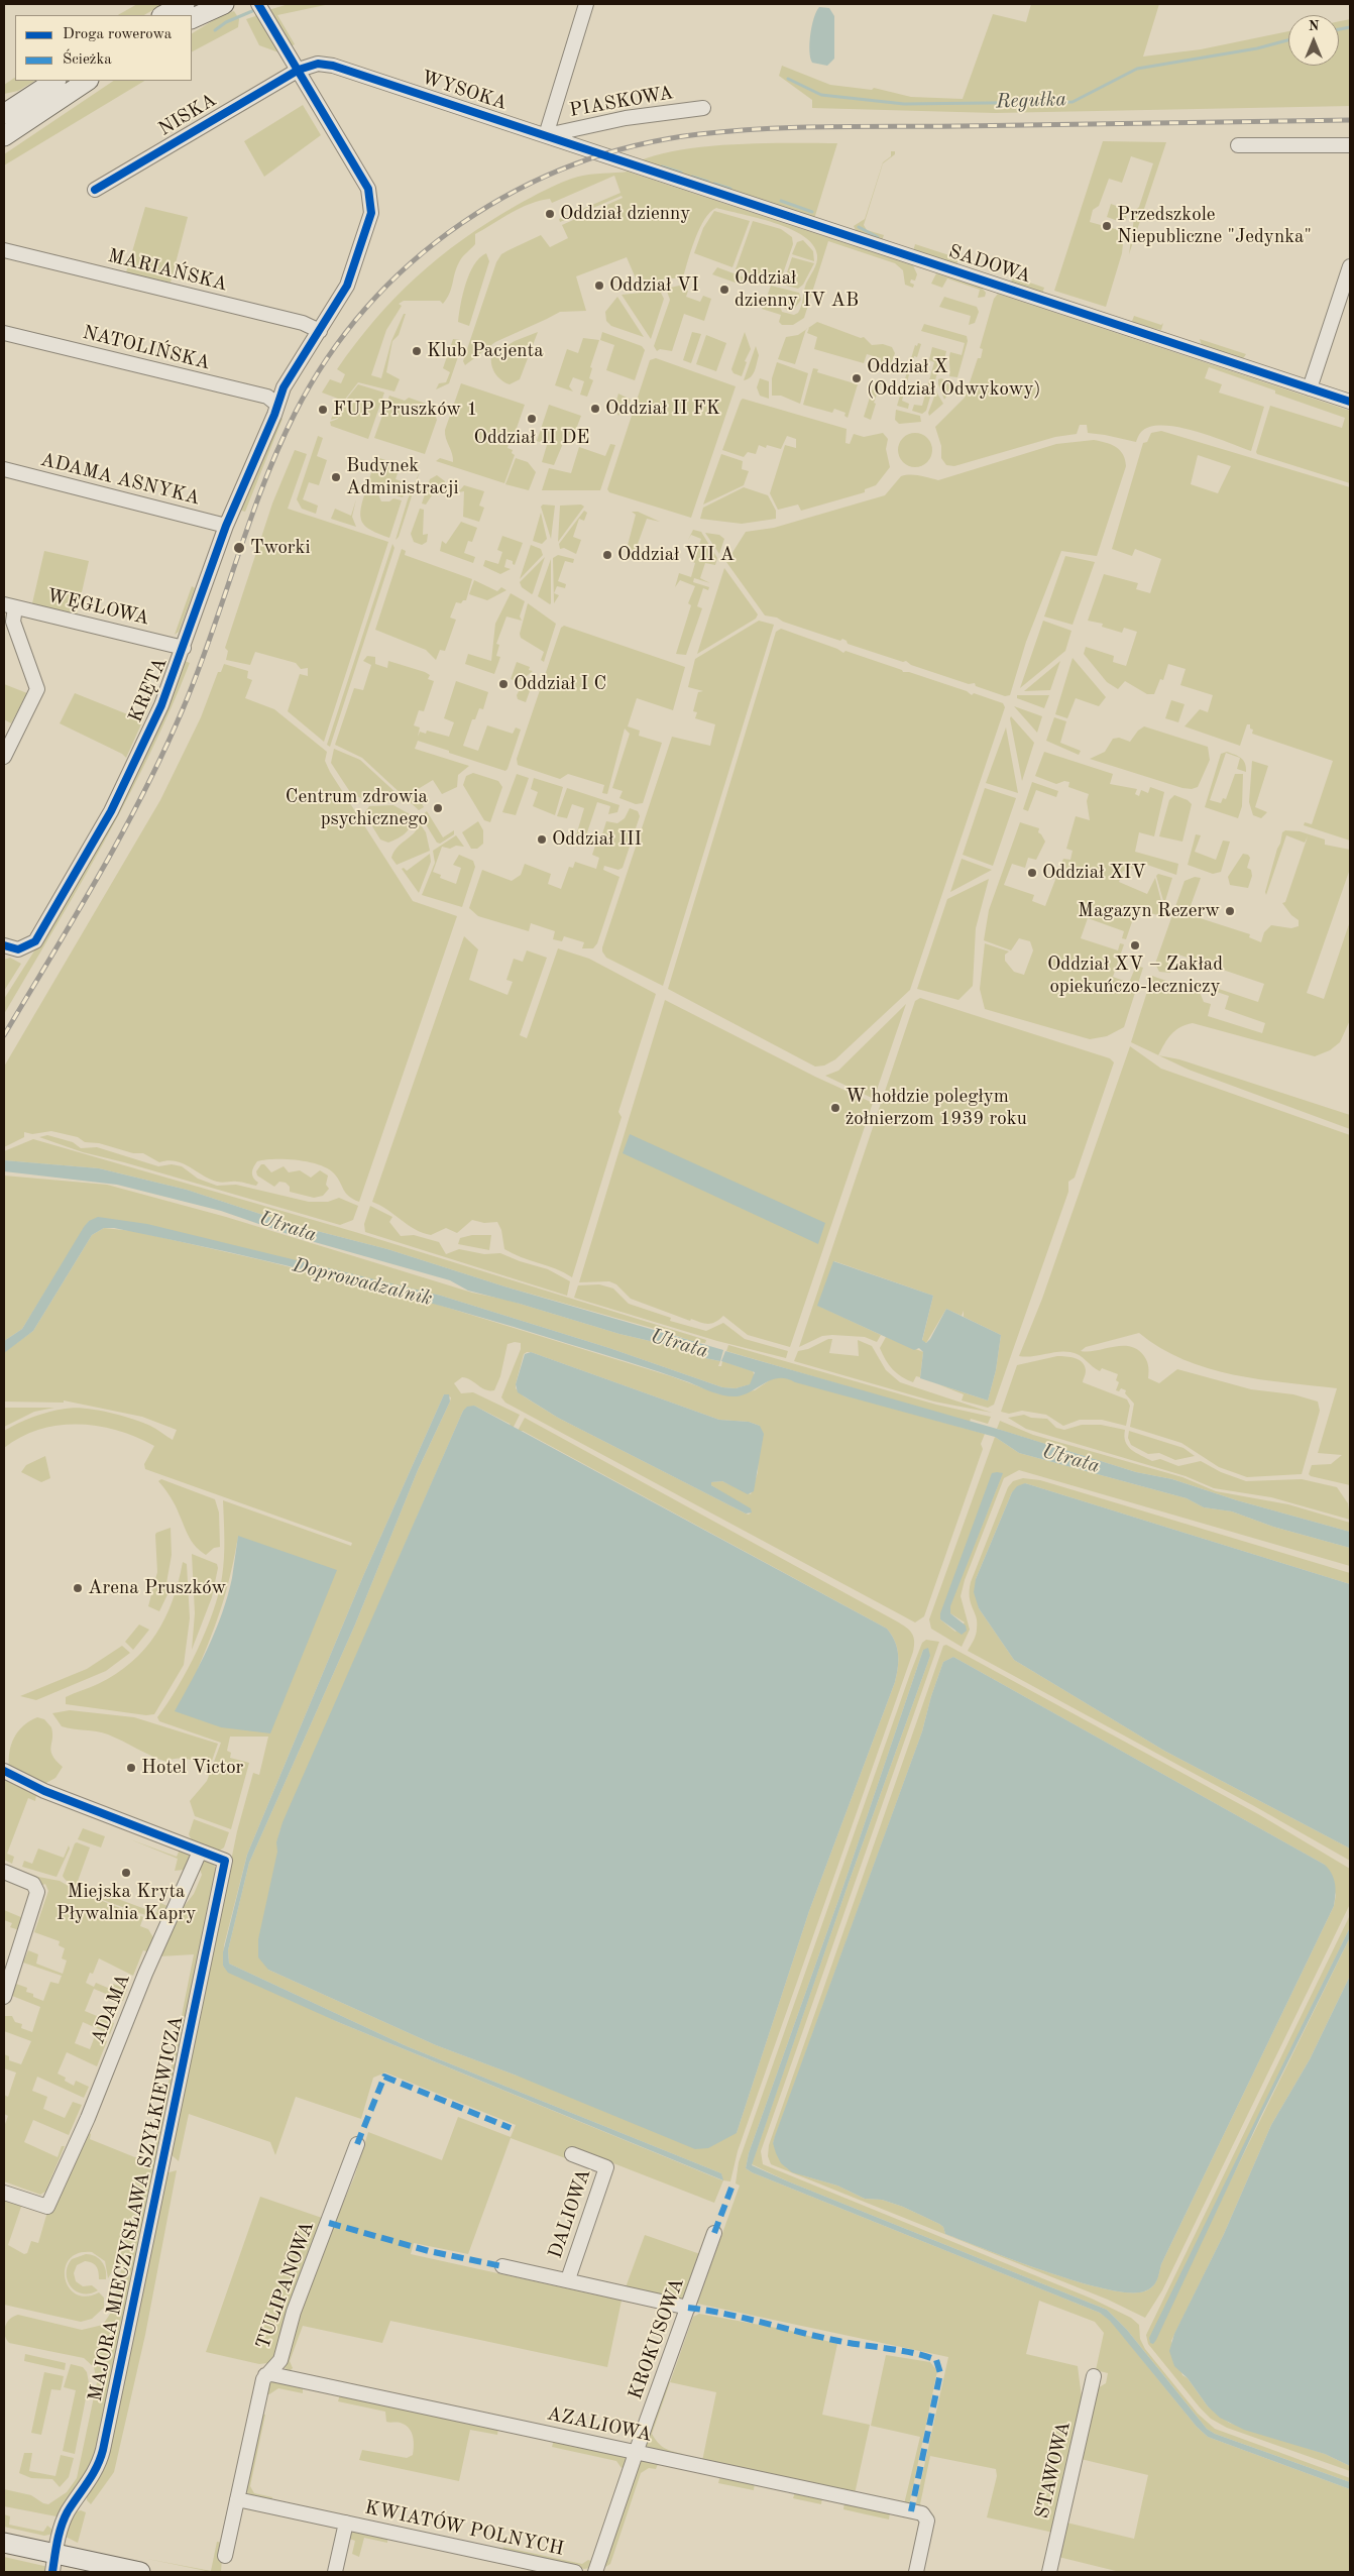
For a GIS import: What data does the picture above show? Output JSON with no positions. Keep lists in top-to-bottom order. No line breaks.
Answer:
{"streets":{"street":["WYSOKA","PIASKOWA","NISKA","SADOWA","MARIAŃSKA","NATOLIŃSKA","ADAMA ASNYKA","WĘGLOWA","KRĘTA","ADAMA","MAJORA MIECZYSŁAWA SZYŁKIEWICZA","DALIOWA","TULIPANOWA","KROKUSOWA","AZALIOWA","STAWOWA","KWIATÓW POLNYCH"]},"crossings":[["WYSOKA","PIASKOWA"],["WYSOKA","NISKA"],["WYSOKA","SADOWA"],["WYSOKA","KRĘTA"],["NISKA","KRĘTA"],["MARIAŃSKA","KRĘTA"],["NATOLIŃSKA","KRĘTA"],["ADAMA ASNYKA","KRĘTA"],["WĘGLOWA","KRĘTA"],["ADAMA","MAJORA MIECZYSŁAWA SZYŁKIEWICZA"],["TULIPANOWA","AZALIOWA"],["TULIPANOWA","KWIATÓW POLNYCH"],["KROKUSOWA","AZALIOWA"]],"water":["Regułka","Utrata","Doprowadzalnik"],"places":["Oddział dzienny","Przedszkole Niepubliczne \"Jedynka\"","Oddział VI","Oddział dzienny IV AB","Klub Pacjenta","Oddział X (Oddział Odwykowy)","Oddział II FK","FUP Pruszków 1","Oddział II DE","Budynek Administracji","Tworki","Oddział VII A","Oddział I C","Centrum zdrowia psychicznego","Oddział III","Oddział XIV","Magazyn Rezerw","Oddział XV – Zakład opiekuńczo-leczniczy","W hołdzie poległym żołnierzom 1939 roku","Arena Pruszków","Hotel Victor","Miejska Kryta Pływalnia Kapry"],"legend":["Droga rowerowa","Ścieżka"],"north":"top"}
